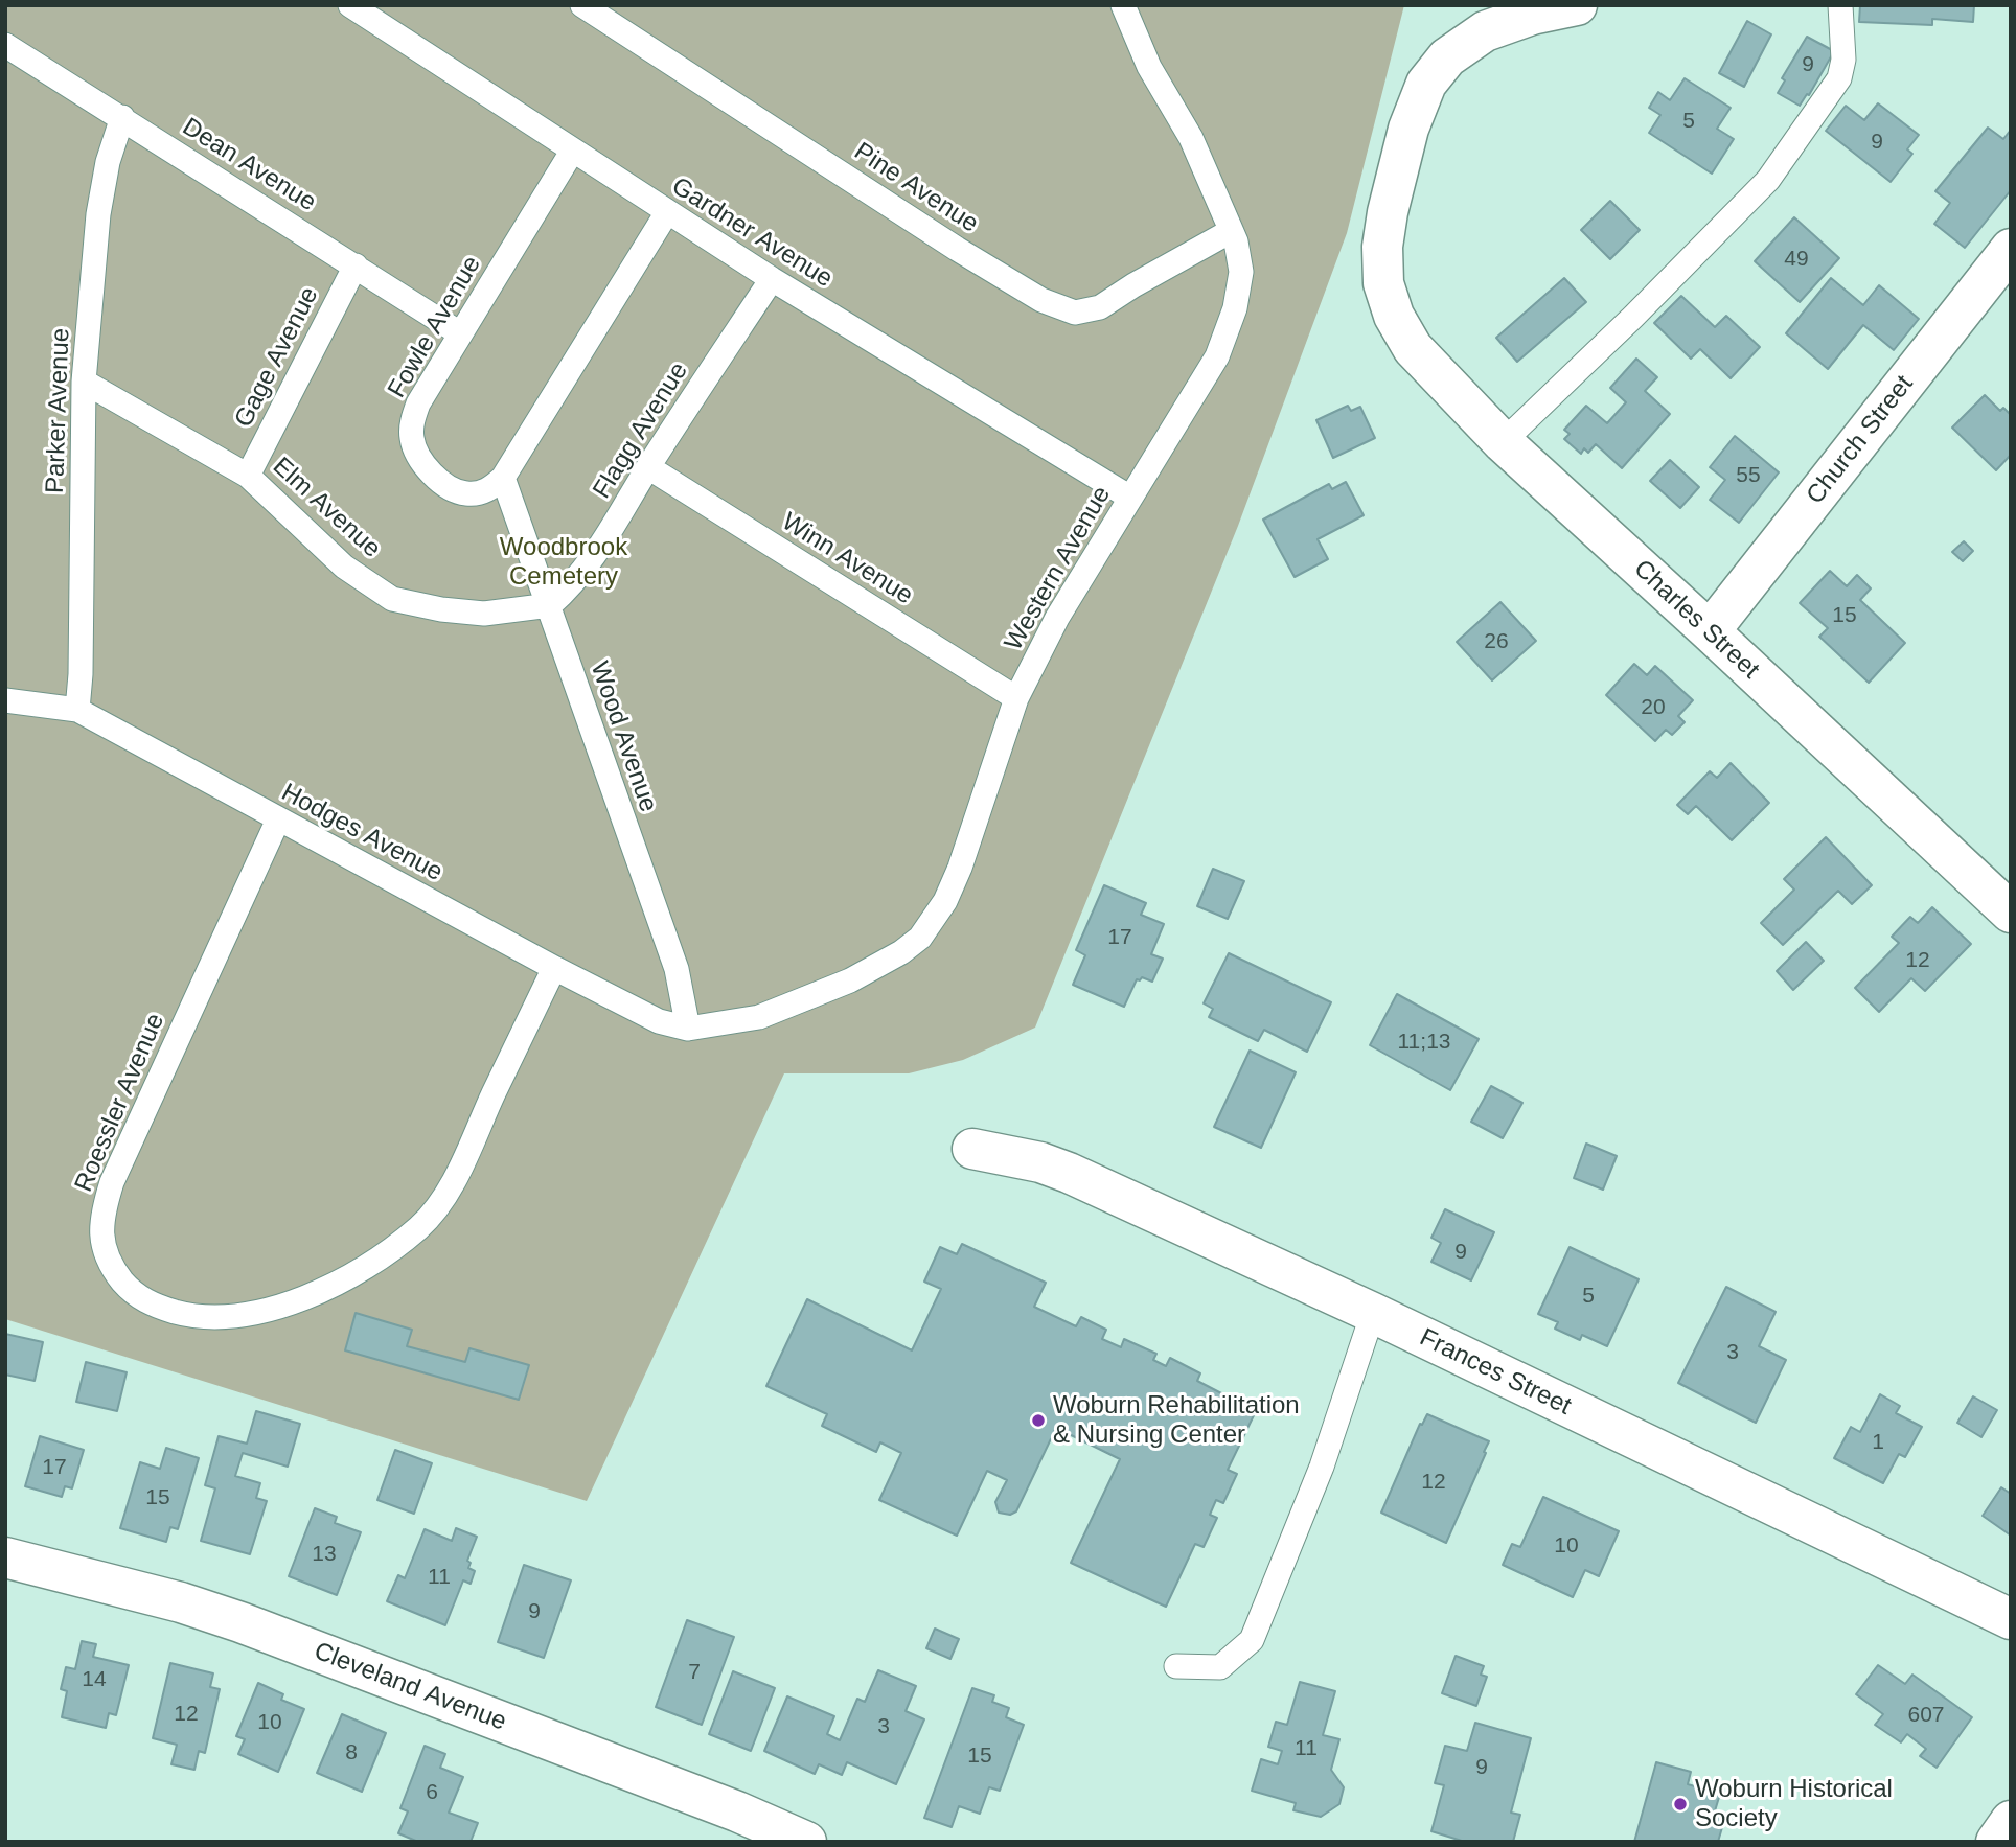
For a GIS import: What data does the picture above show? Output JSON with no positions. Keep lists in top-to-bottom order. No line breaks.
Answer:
{"streets":{"street":["Church Street","Charles Street","Frances Street","Cleveland Avenue"],"lane":["Dean Avenue","Pine Avenue","Gardner Avenue","Fowle Avenue","Gage Avenue","Parker Avenue","Flagg Avenue","Elm Avenue","Winn Avenue","Western Avenue","Wood Avenue","Hodges Avenue","Roessler Avenue"]},"crossings":[["Dean Avenue","Fowle Avenue"],["Dean Avenue","Gage Avenue"],["Dean Avenue","Parker Avenue"],["Pine Avenue","Western Avenue"],["Gardner Avenue","Fowle Avenue"],["Gardner Avenue","Flagg Avenue"],["Gardner Avenue","Western Avenue"],["Fowle Avenue","Wood Avenue"],["Gage Avenue","Elm Avenue"],["Parker Avenue","Elm Avenue"],["Parker Avenue","Hodges Avenue"],["Flagg Avenue","Elm Avenue"],["Flagg Avenue","Winn Avenue"],["Flagg Avenue","Wood Avenue"],["Church Street","Charles Street"],["Elm Avenue","Wood Avenue"],["Winn Avenue","Western Avenue"],["Western Avenue","Wood Avenue"],["Western Avenue","Hodges Avenue"],["Wood Avenue","Hodges Avenue"],["Hodges Avenue","Roessler Avenue"]],"parks":["Woodbrook Cemetery"],"places":["Woburn Rehabilitation & Nursing Center","Woburn Historical Society"],"house_numbers":["9","5","9","49","55","15","26","20","17","12","11;13","9","5","3","1","17","12","15","10","13","11","9","7","14","12","607","10","3","11","8","15","9","6"]}
